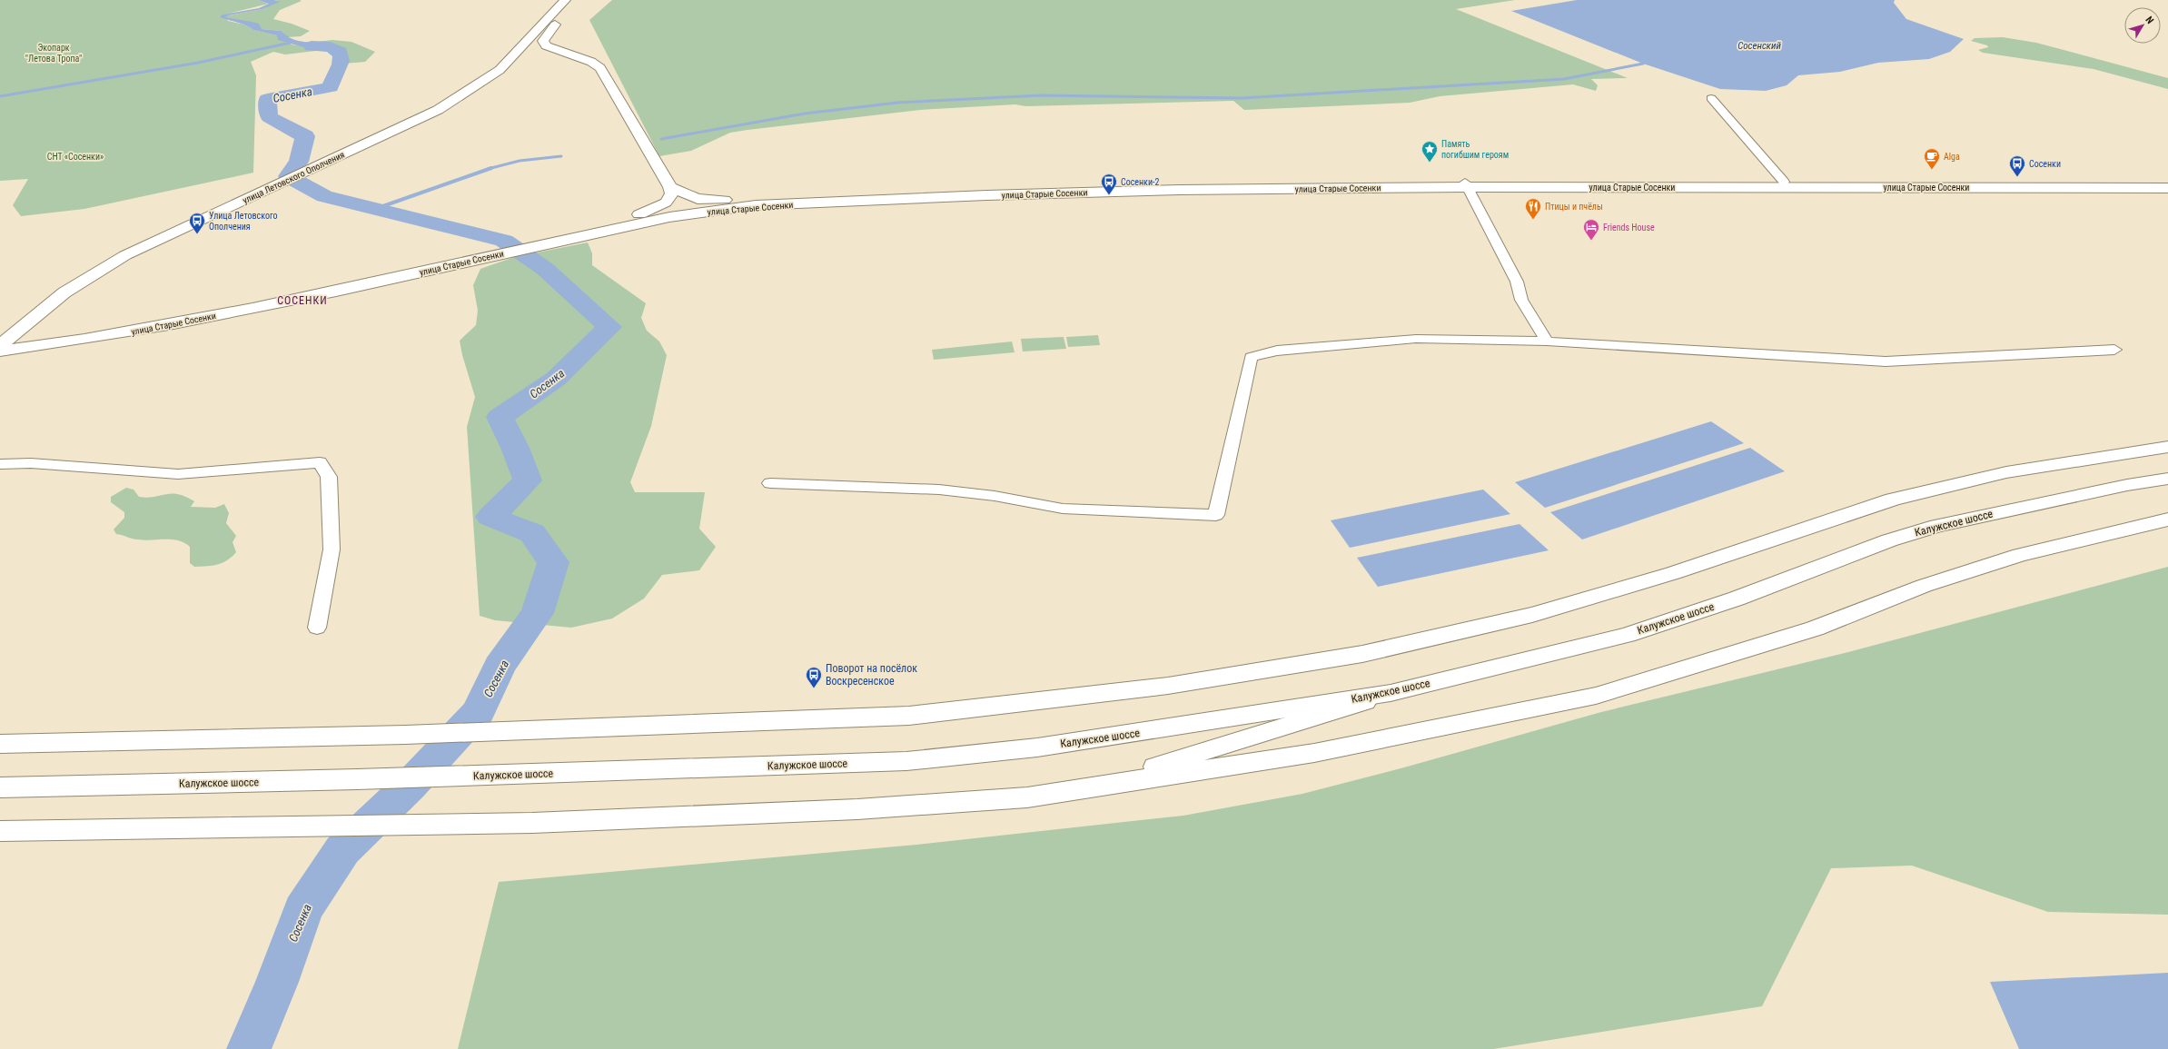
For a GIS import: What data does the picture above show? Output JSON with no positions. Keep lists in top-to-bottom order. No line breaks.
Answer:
{"streets":{"main road":["улица Летовского Ополчения","улица Старые Сосенки","Калужское шоссе"]},"crossings":[["улица Летовского Ополчения","улица Старые Сосенки"]],"districts":["СОСЕНКИ"],"water":["Сосенский","Сосенка"],"parks":["Экопарк \"Летова Тропа\"","СНТ «Сосенки»"],"places":{"place":["Память погибшим героям"],"cafe":["Alga"],"bus stop":["Сосенки","Сосенки-2","Улица Летовского Ополчения","Поворот на посёлок Воскресенское"],"restaurant":["Птицы и пчёлы"],"hotel":["Friends House"]},"north":"top right"}
